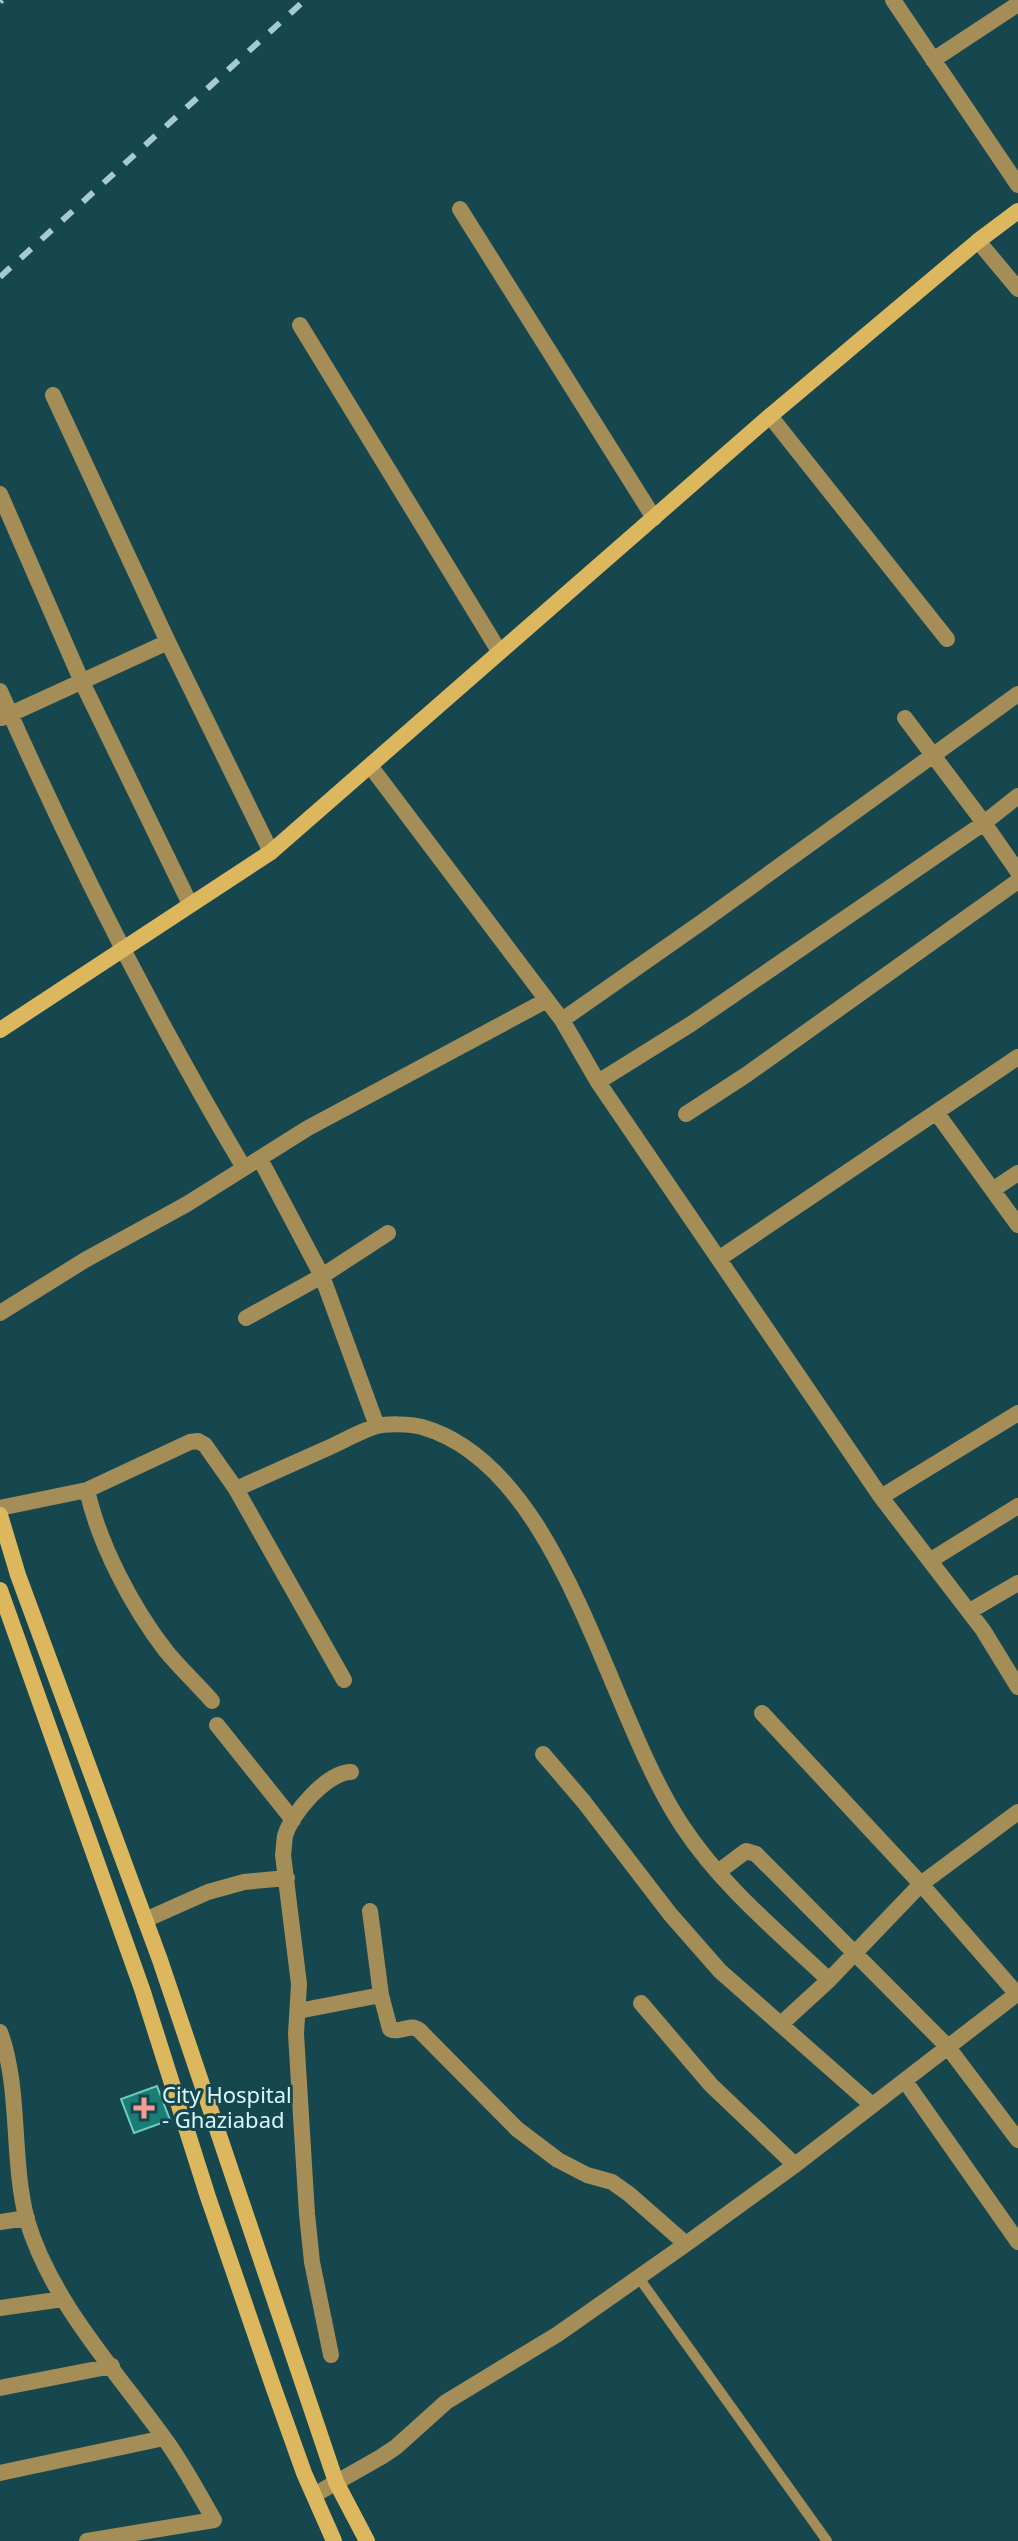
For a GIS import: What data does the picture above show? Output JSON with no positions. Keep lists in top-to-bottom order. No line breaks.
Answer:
{"places":{"health":["City Hospital - Ghaziabad"]}}
